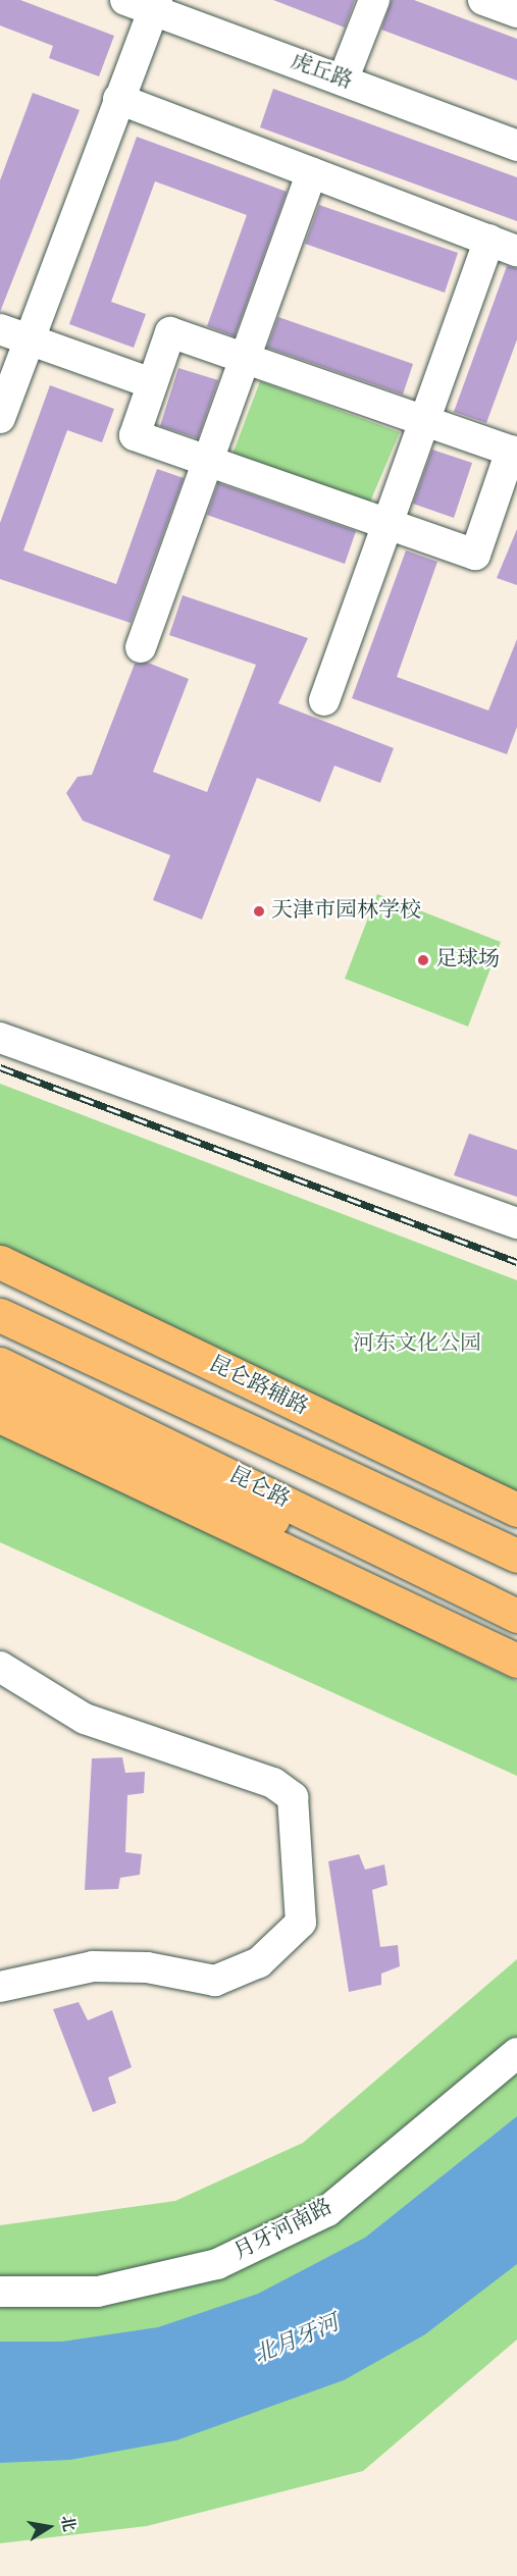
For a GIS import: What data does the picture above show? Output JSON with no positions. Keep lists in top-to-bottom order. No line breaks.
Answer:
{"streets":{"main road":["昆仑路辅路","昆仑路"],"street":["虎丘路","月牙河南路"]},"water":["北月牙河"],"parks":["河东文化公园"],"places":["天津市园林学校","足球场"],"north":"right"}
